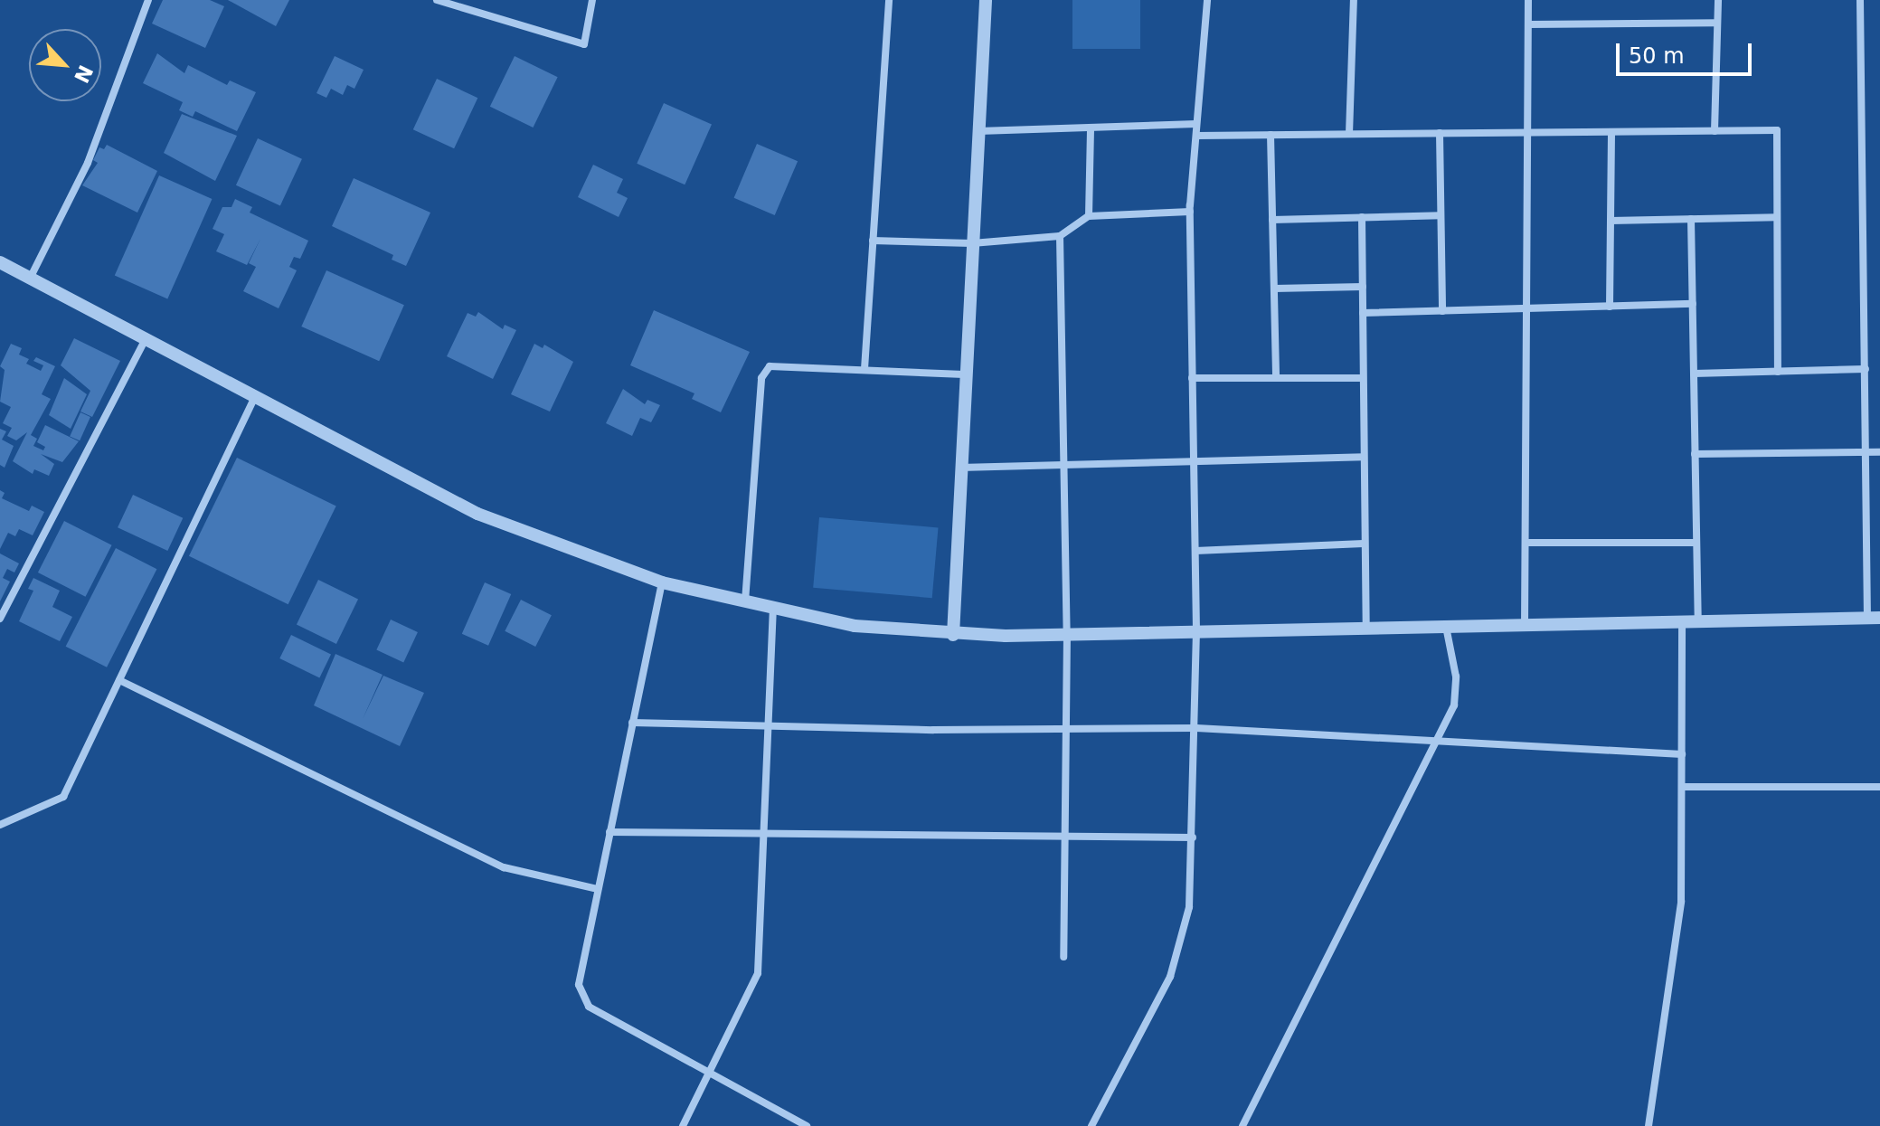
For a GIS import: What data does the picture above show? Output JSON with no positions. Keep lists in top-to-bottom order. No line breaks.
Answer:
{"scale_bar":"50 m","north":"bottom right"}
